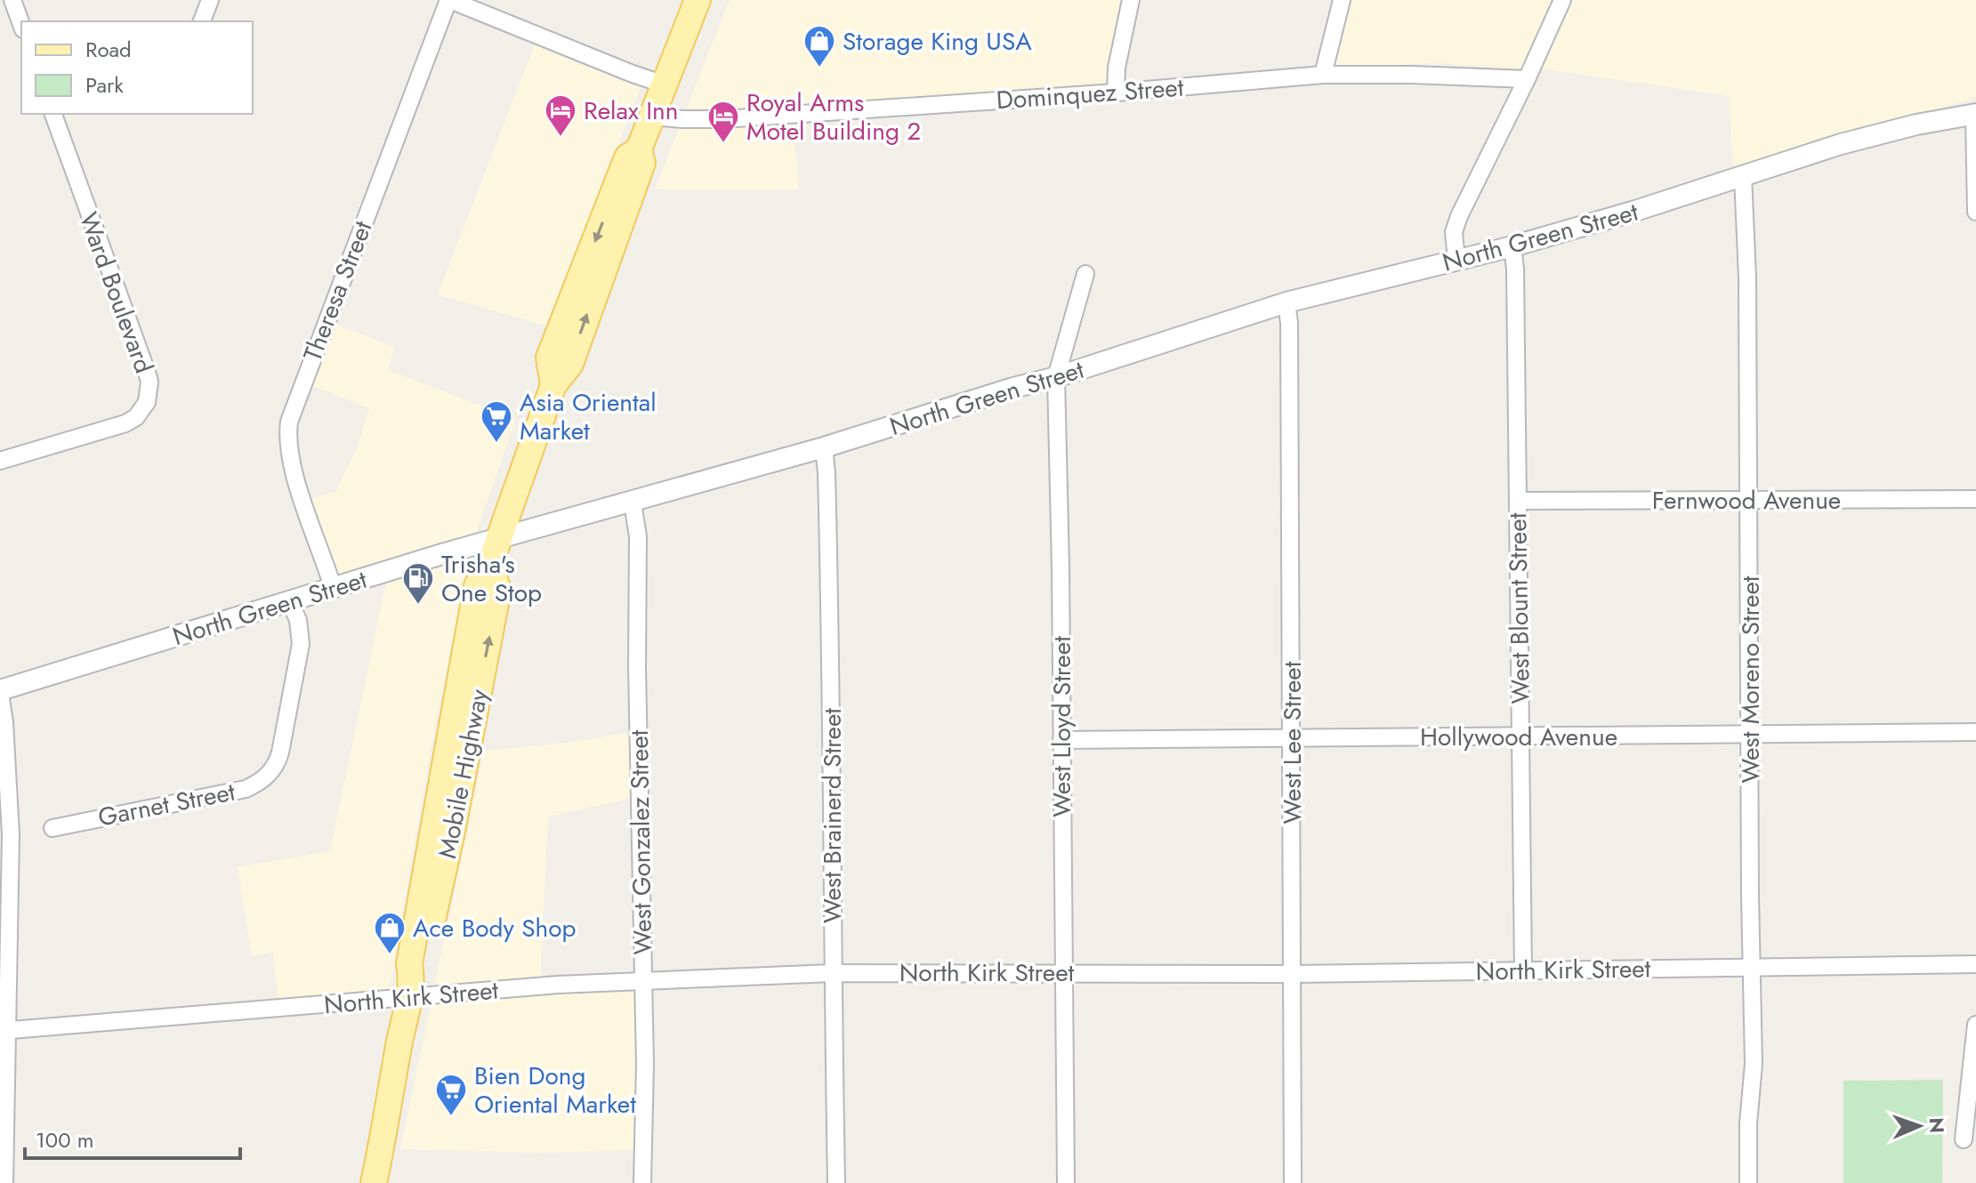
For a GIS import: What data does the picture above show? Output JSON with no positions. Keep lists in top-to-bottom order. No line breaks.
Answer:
{"streets":{"main road":["Mobile Highway"],"street":["Dominquez Street","North Green Street","Theresa Street","Ward Boulevard","Fernwood Avenue","West Blount Street","West Moreno Street","West Lloyd Street","Hollywood Avenue","West Lee Street","Garnet Street","West Brainerd Street","West Gonzalez Street","North Kirk Street"]},"crossings":[["Dominquez Street","Mobile Highway"],["North Green Street","Theresa Street"],["North Green Street","West Blount Street"],["North Green Street","West Moreno Street"],["North Green Street","West Lloyd Street"],["North Green Street","West Lee Street"],["North Green Street","Mobile Highway"],["North Green Street","Garnet Street"],["North Green Street","West Brainerd Street"],["North Green Street","West Gonzalez Street"],["Fernwood Avenue","West Blount Street"],["Fernwood Avenue","West Moreno Street"],["West Blount Street","Hollywood Avenue"],["West Blount Street","North Kirk Street"],["West Moreno Street","Hollywood Avenue"],["West Moreno Street","North Kirk Street"],["West Lloyd Street","Hollywood Avenue"],["West Lloyd Street","North Kirk Street"],["Hollywood Avenue","West Lee Street"],["West Lee Street","North Kirk Street"],["Mobile Highway","North Kirk Street"],["West Brainerd Street","North Kirk Street"],["West Gonzalez Street","North Kirk Street"]],"places":{"shop":["Storage King USA","Ace Body Shop"],"hotel":["Relax Inn","Royal Arms Motel Building 2"],"supermarket":["Asia Oriental Market","Bien Dong Oriental Market"],"fuel station":["Trisha's One Stop"]},"legend":["Road","Park"],"scale_bar":"100 m","north":"right"}
